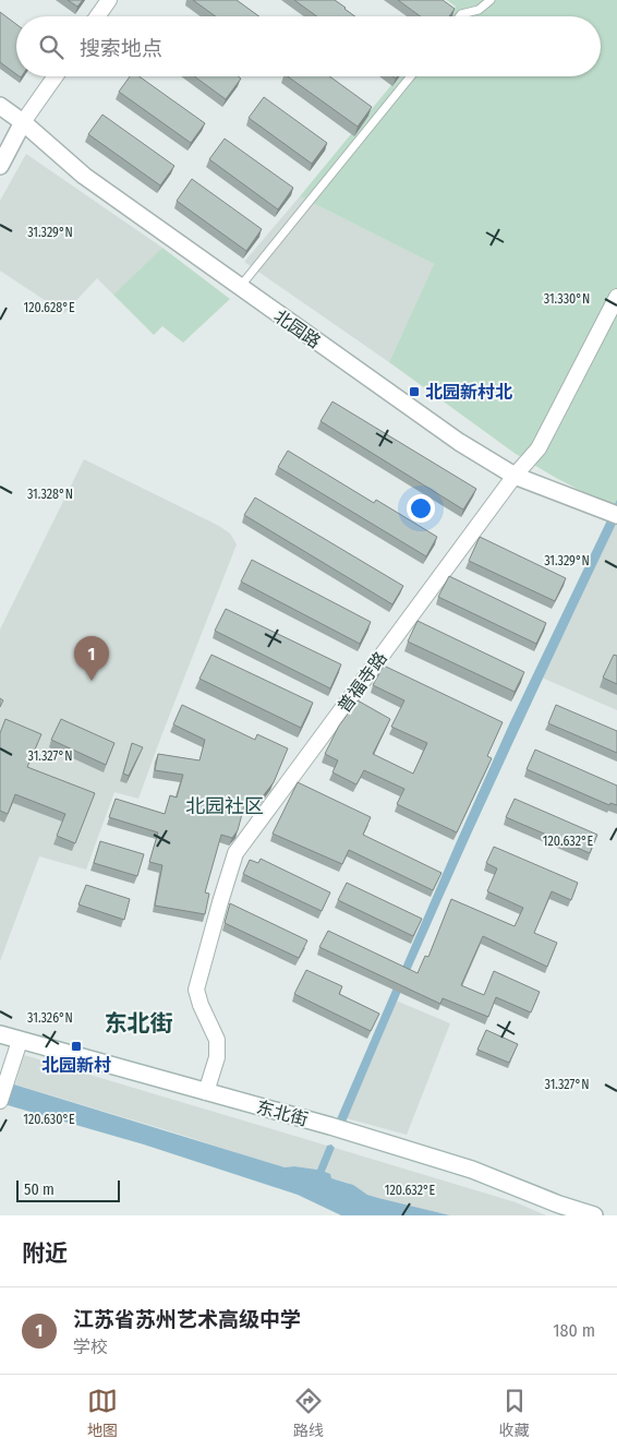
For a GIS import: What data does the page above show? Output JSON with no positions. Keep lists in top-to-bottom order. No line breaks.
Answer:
{"streets":{"street":["北园路","普福寺路","东北街"]},"crossings":[["北园路","普福寺路"],["普福寺路","东北街"]],"districts":["北园社区","东北街"],"places":{"transit":["北园新村北","北园新村"]},"scale_bar":"50 m","page":{"search":"搜索地点","pins":"1","scale":"50 m","heading":"附近","list":[{"mark":"1","name":"江苏省苏州艺术高级中学","note":"学校","value":"180 m"}],"nav":["地图","路线","收藏"]},"coordinates":["31.329°N","31.330°N","120.628°E","31.328°N","31.327°N","120.632°E","31.326°N","120.630°E"]}
